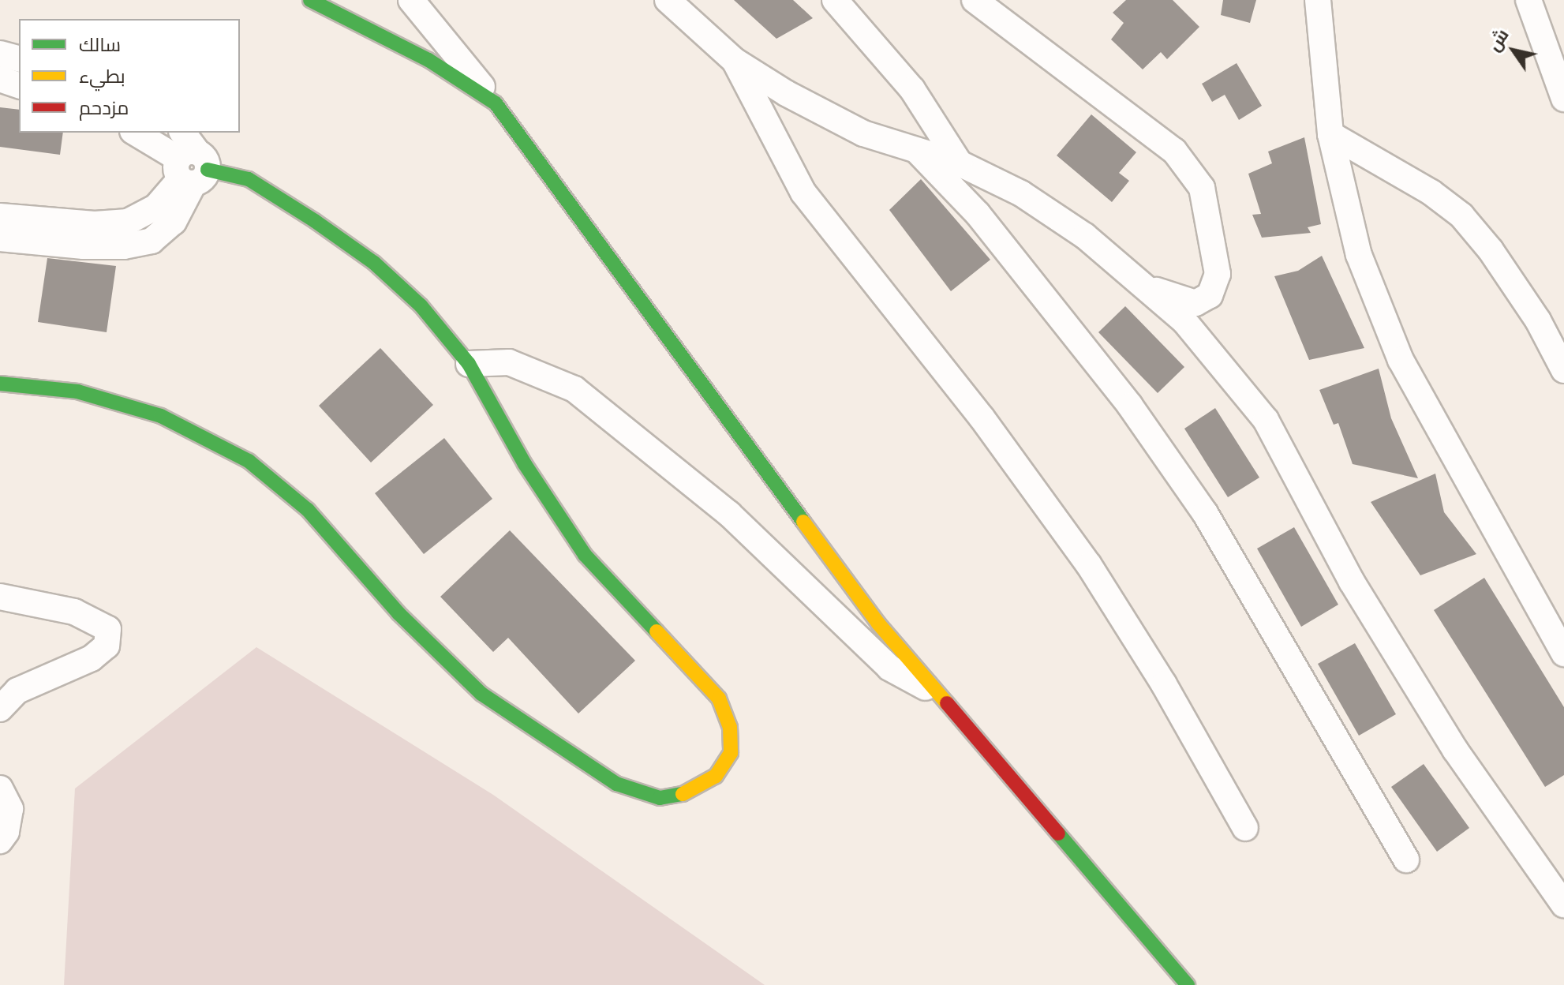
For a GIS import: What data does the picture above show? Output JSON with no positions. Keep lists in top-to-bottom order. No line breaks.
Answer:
{"legend":["سالك","بطيء","مزدحم"],"north":"top left"}
